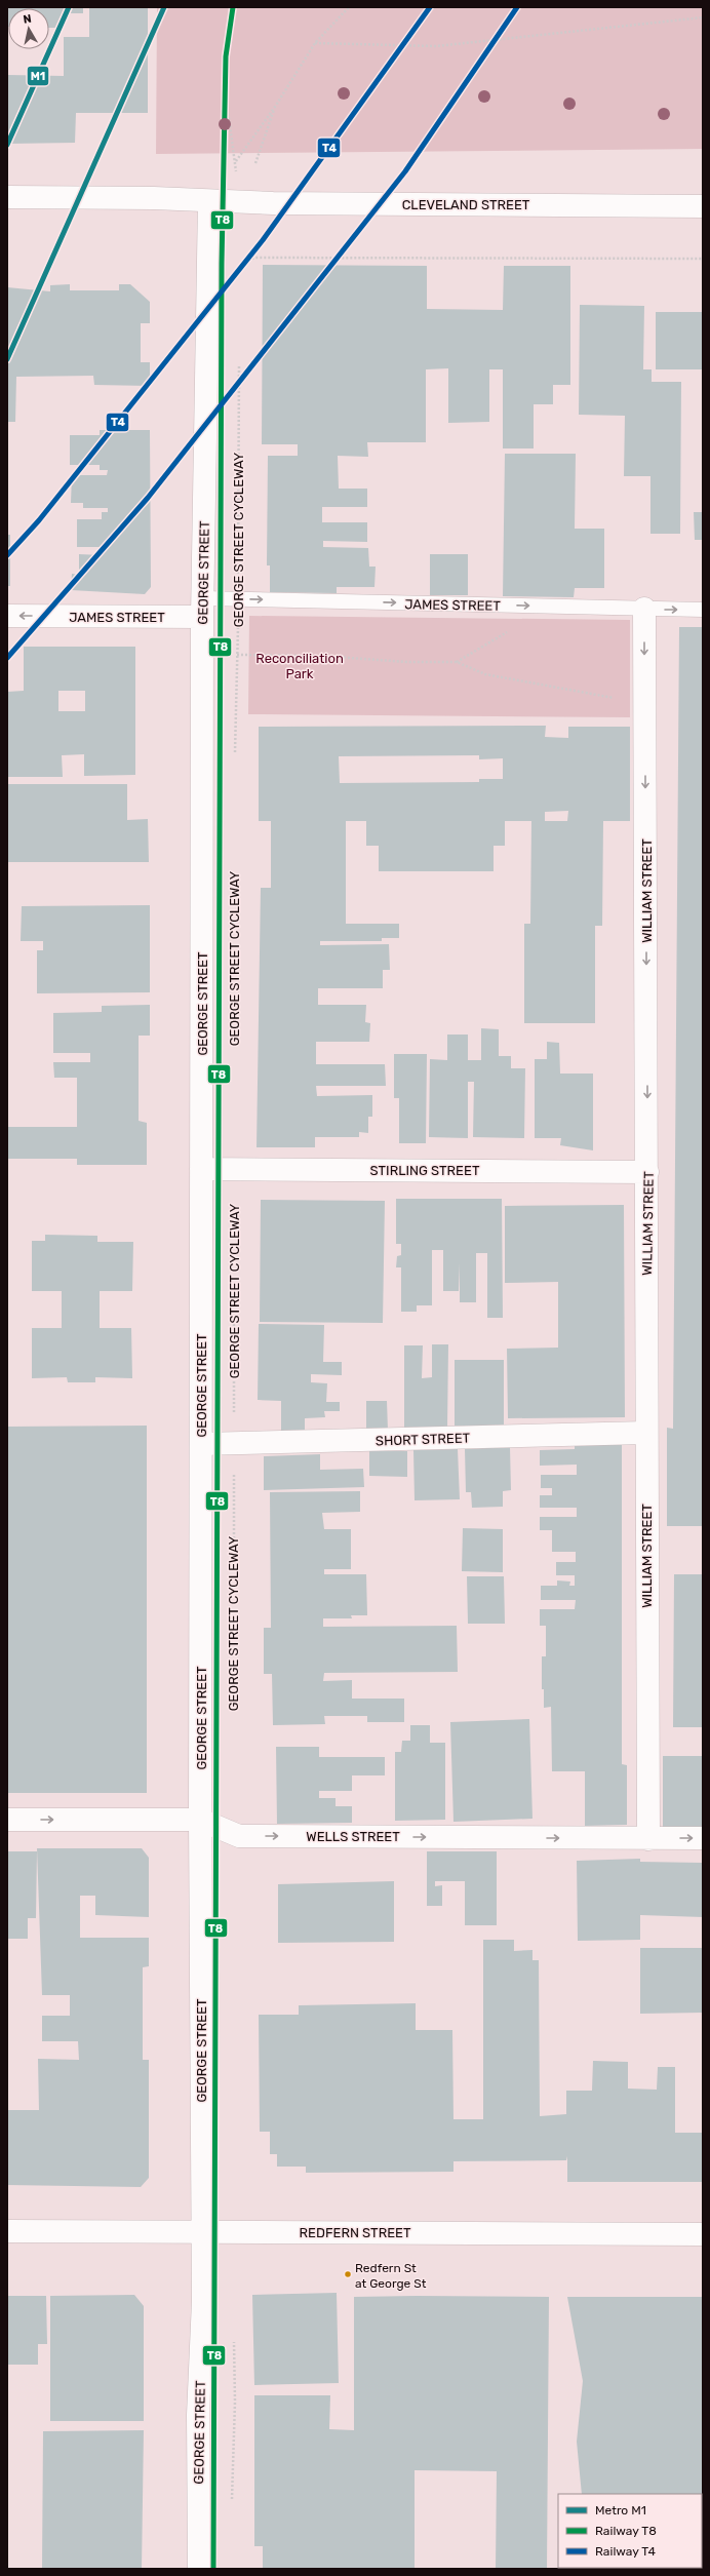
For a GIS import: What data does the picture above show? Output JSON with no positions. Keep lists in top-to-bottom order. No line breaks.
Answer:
{"streets":{"street":["CLEVELAND STREET","GEORGE STREET","JAMES STREET","WILLIAM STREET","STIRLING STREET","SHORT STREET","WELLS STREET","REDFERN STREET"],"path":["GEORGE STREET CYCLEWAY"]},"crossings":[["CLEVELAND STREET","GEORGE STREET"],["GEORGE STREET CYCLEWAY","JAMES STREET"],["GEORGE STREET CYCLEWAY","SHORT STREET"],["GEORGE STREET","JAMES STREET"],["GEORGE STREET","STIRLING STREET"],["GEORGE STREET","SHORT STREET"],["GEORGE STREET","WELLS STREET"],["GEORGE STREET","REDFERN STREET"],["JAMES STREET","WILLIAM STREET"],["WILLIAM STREET","STIRLING STREET"],["WILLIAM STREET","SHORT STREET"],["WILLIAM STREET","WELLS STREET"]],"one_way":["WILLIAM STREET","WELLS STREET"],"parks":["Reconciliation Park"],"places":["Redfern St at George St"],"lines":["metro line M1","rail line T8","rail line T4"],"legend":["Metro M1","Railway T8","Railway T4"],"north":"top"}
